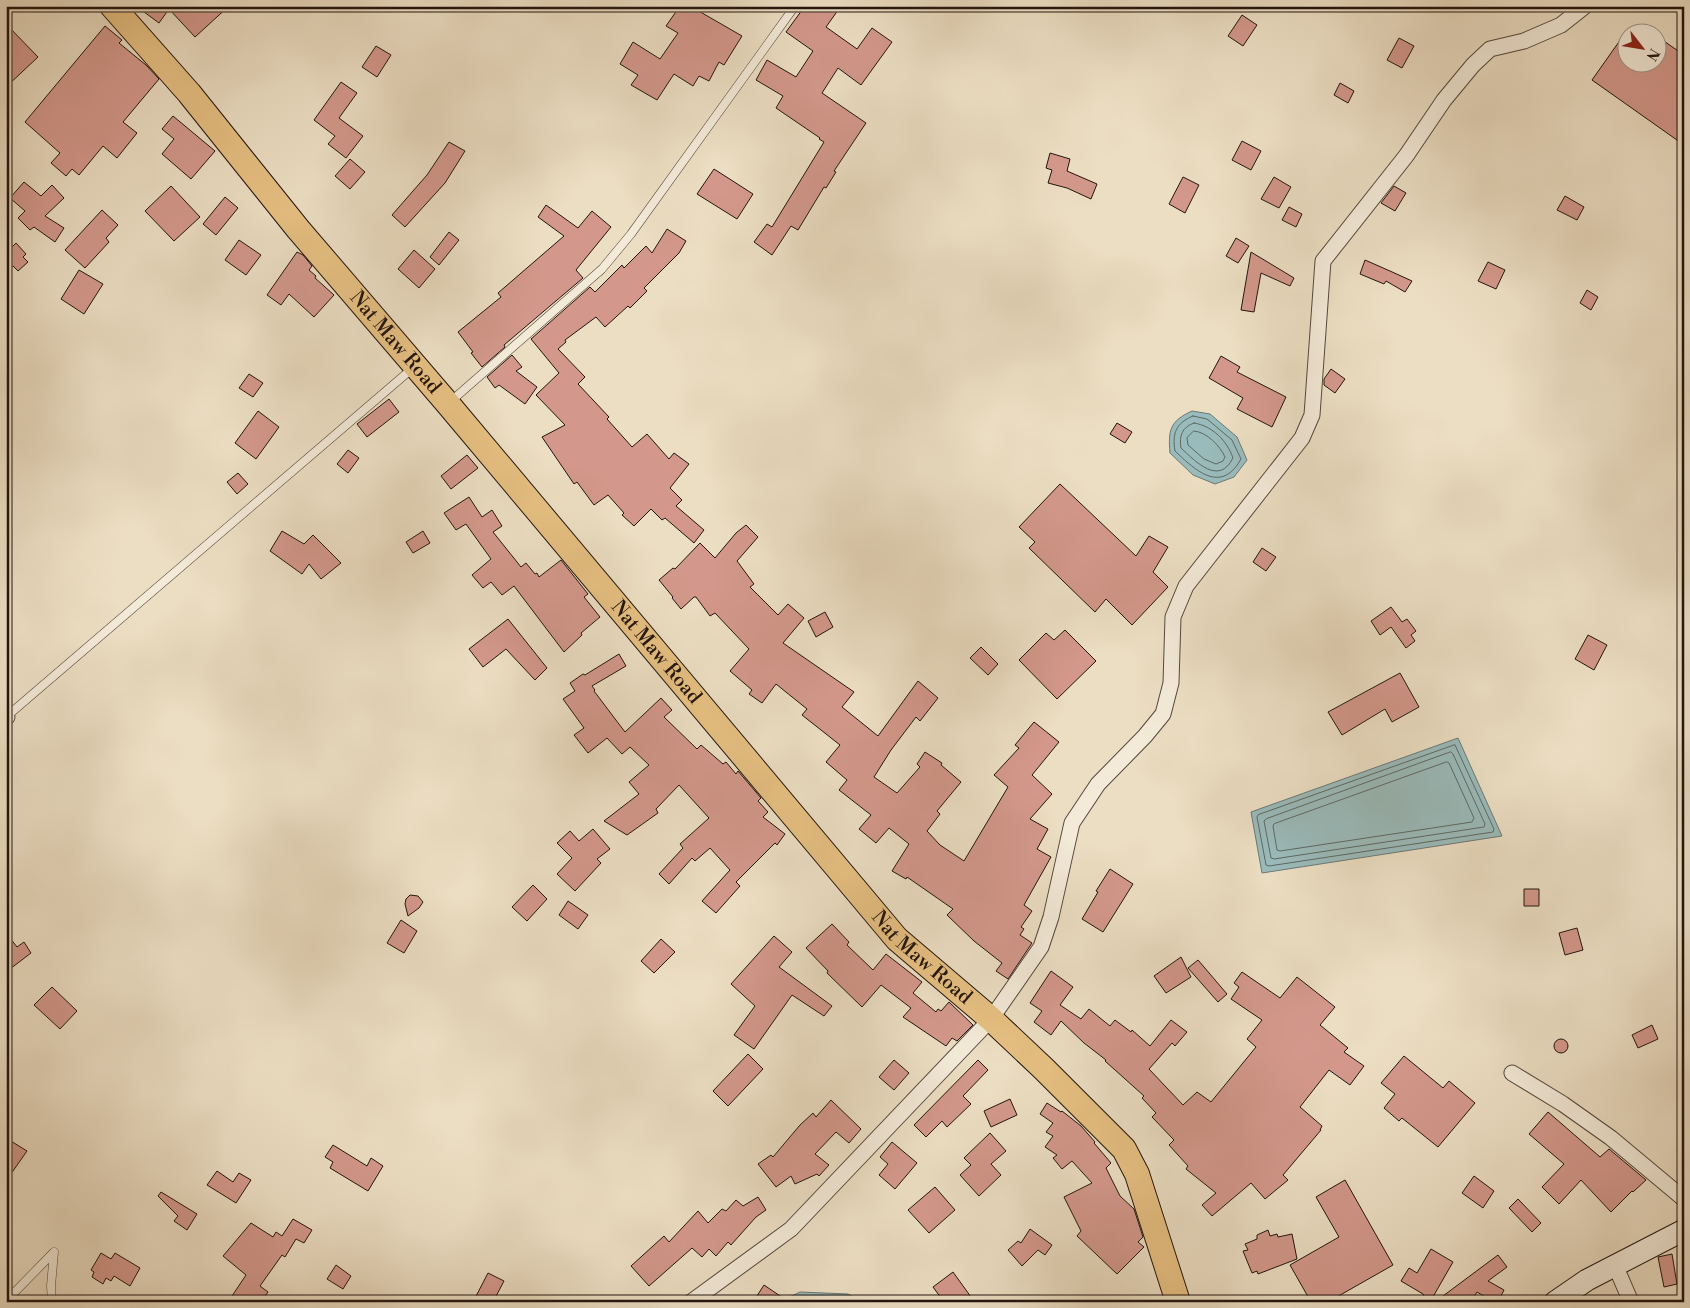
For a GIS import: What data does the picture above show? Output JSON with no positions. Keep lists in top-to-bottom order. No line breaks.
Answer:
{"streets":{"main road":["Nat Maw Road"]},"north":"bottom right"}
